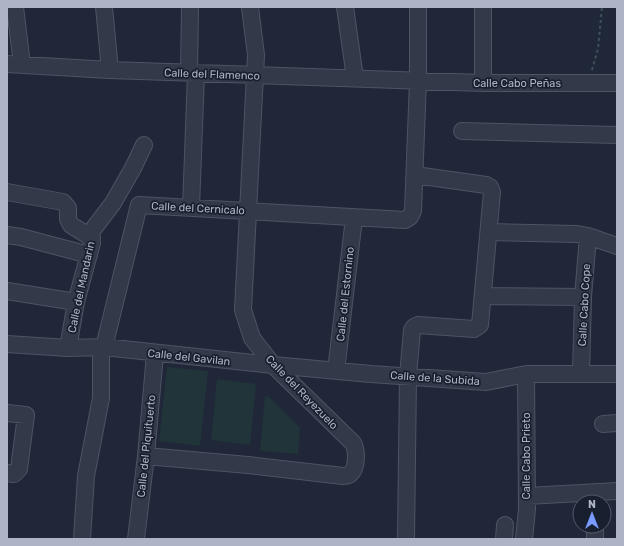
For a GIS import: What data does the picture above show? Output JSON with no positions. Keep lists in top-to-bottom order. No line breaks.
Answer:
{"streets":{"street":["Calle del Flamenco","Calle Cabo Peñas","Calle del Cernicalo","Calle del Mandarin","Calle del Estornino","Calle Cabo Cope","Calle del Gavilan","Calle de la Subida","Calle del Reyezuelo","Calle del Piquituerto","Calle Cabo Prieto"]},"crossings":[["Calle del Flamenco","Calle Cabo Peñas"],["Calle del Flamenco","Calle del Cernicalo"],["Calle del Flamenco","Calle del Reyezuelo"],["Calle Cabo Peñas","Calle del Cernicalo"],["Calle del Cernicalo","Calle del Estornino"],["Calle del Cernicalo","Calle del Gavilan"],["Calle del Cernicalo","Calle del Reyezuelo"],["Calle del Mandarin","Calle del Gavilan"],["Calle del Estornino","Calle del Gavilan"],["Calle Cabo Cope","Calle de la Subida"],["Calle del Gavilan","Calle de la Subida"],["Calle del Gavilan","Calle del Reyezuelo"],["Calle del Gavilan","Calle del Piquituerto"],["Calle de la Subida","Calle Cabo Prieto"],["Calle del Reyezuelo","Calle del Piquituerto"]],"north":"top"}
